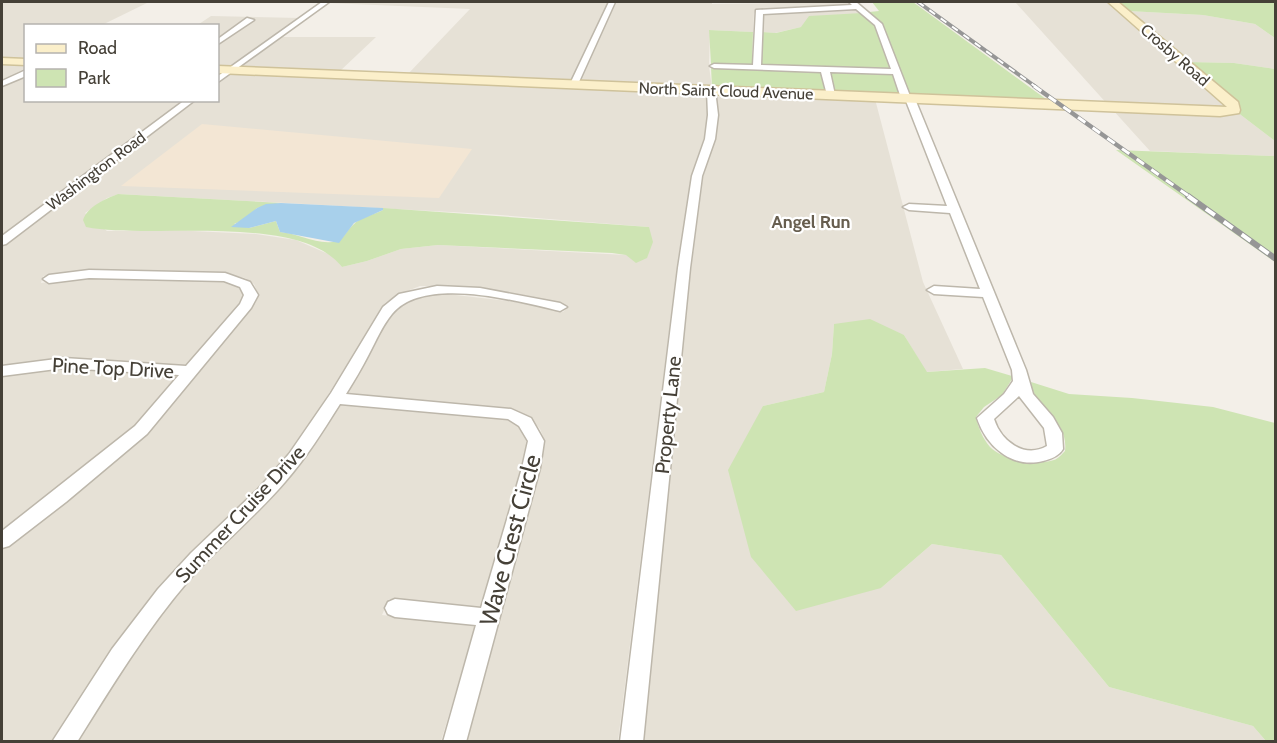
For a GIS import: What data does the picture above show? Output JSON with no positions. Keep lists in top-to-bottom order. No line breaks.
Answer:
{"streets":{"street":["Crosby Road","North Saint Cloud Avenue","Washington Road","Pine Top Drive","Property Lane","Summer Cruise Drive","Wave Crest Circle"]},"crossings":[["Crosby Road","North Saint Cloud Avenue"],["North Saint Cloud Avenue","Property Lane"],["Summer Cruise Drive","Wave Crest Circle"]],"districts":["Angel Run"],"legend":["Road","Park"]}
